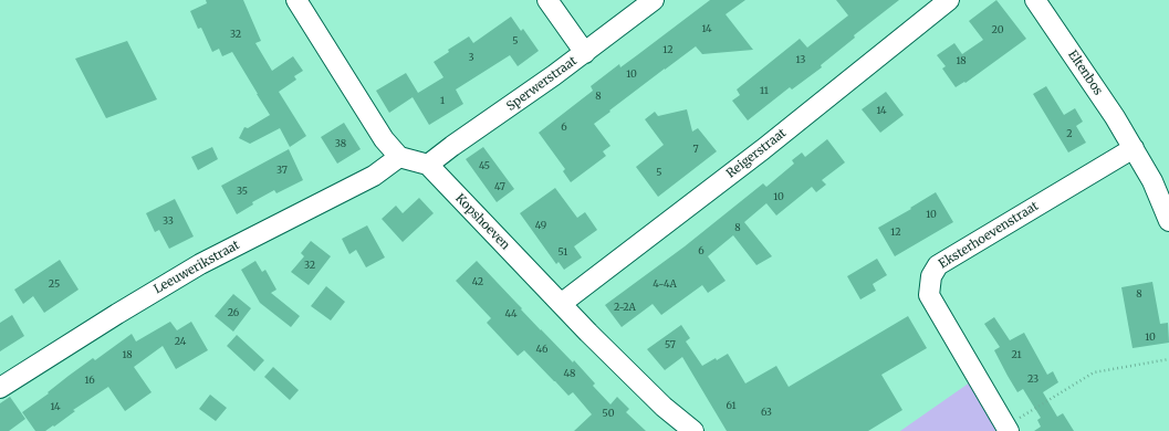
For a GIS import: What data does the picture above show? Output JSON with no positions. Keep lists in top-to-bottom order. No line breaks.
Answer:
{"streets":{"street":["Eltenbos","Sperwerstraat","Reigerstraat","Kopshoeven","Eksterhoevenstraat","Leeuwerikstraat"]},"crossings":[["Eltenbos","Eksterhoevenstraat"],["Sperwerstraat","Kopshoeven"],["Reigerstraat","Kopshoeven"]],"house_numbers":["14","20","32","5","12","3","13","18","10","11","8","1","14","6","2","38","7","45","37","5","47","35","10","10","33","49","8","12","6","51","32","42","25","4-4A","8","2-2A","26","44","10","24","57","46","18","21","48","23","16","61","14","63","50"]}
